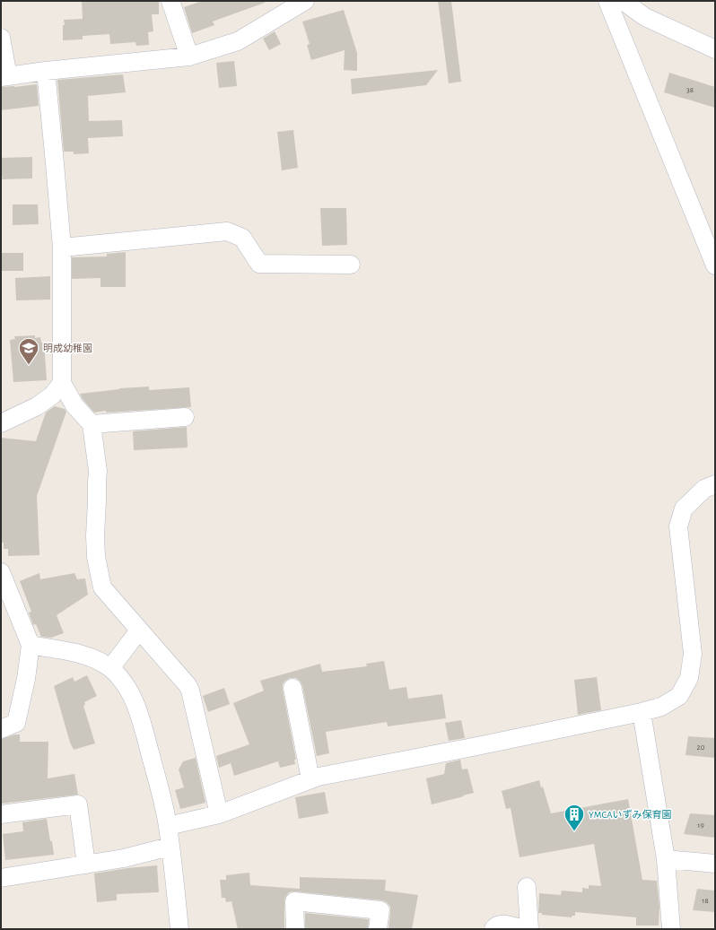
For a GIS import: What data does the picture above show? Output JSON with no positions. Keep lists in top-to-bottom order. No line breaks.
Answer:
{"places":{"school or university":["明成幼稚園"],"building":["YMCAいずみ保育園"]},"house_numbers":["38","20","19","18"]}
